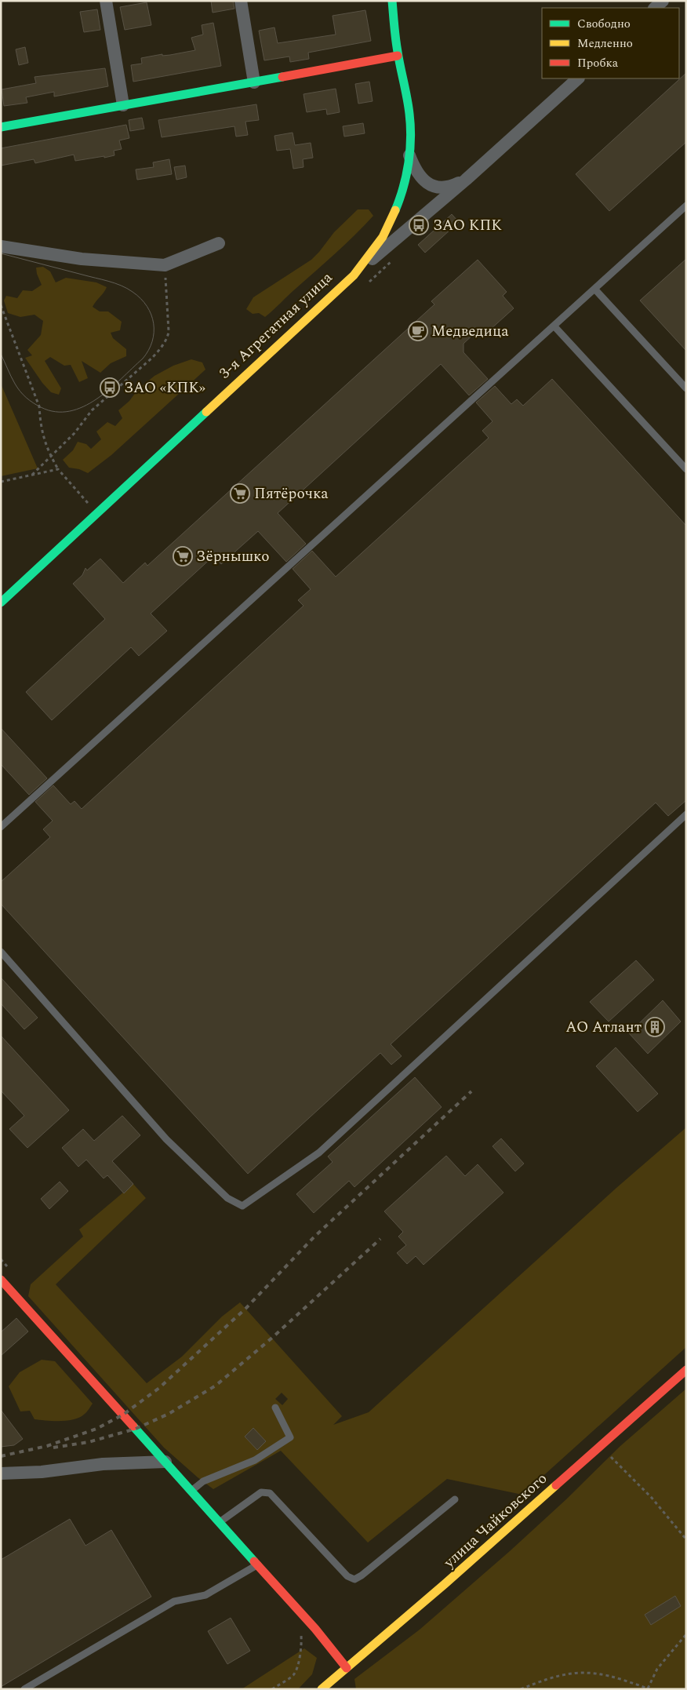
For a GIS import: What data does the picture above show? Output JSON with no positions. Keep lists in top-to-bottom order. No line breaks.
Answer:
{"streets":{"main road":["3-я Агрегатная улица","улица Чайковского"]},"places":{"bus stop":["ЗАО КПК","ЗАО «КПК»"],"cafe":["Медведица"],"supermarket":["Пятёрочка","Зёрнышко"],"building":["АО Атлант"]},"legend":["Свободно","Медленно","Пробка"]}
